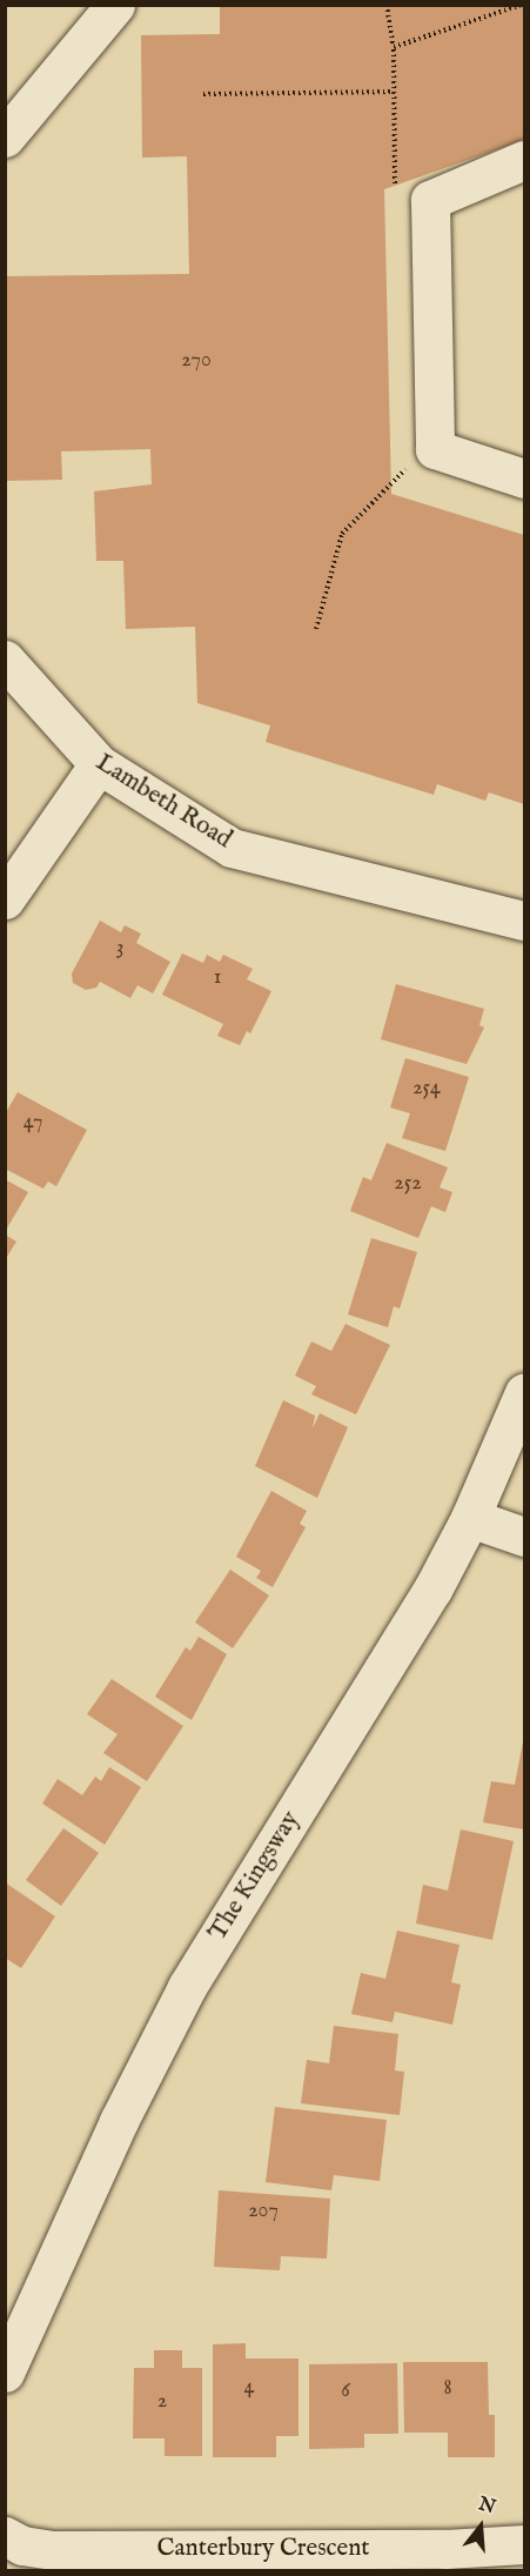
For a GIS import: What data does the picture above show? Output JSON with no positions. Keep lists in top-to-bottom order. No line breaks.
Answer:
{"streets":{"street":["Lambeth Road","The Kingsway","Canterbury Crescent"]},"house_numbers":["270","3","1","254","47","252","207","4","8","6","2"],"north":"top"}
